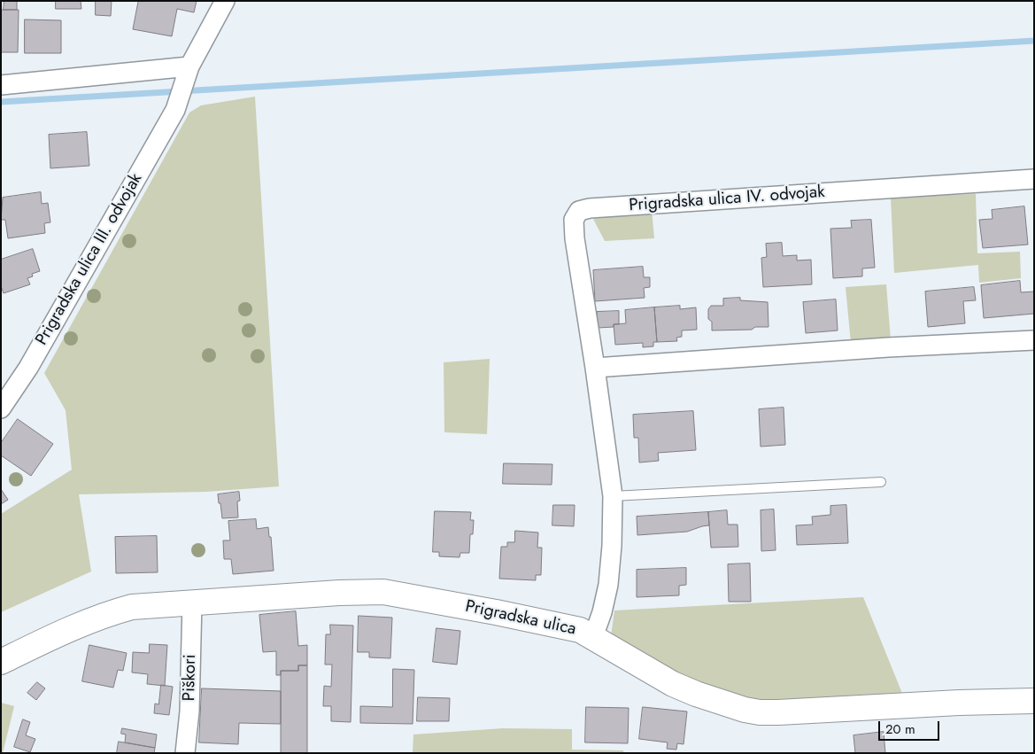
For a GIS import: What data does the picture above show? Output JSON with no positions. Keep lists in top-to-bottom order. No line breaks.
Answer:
{"streets":{"main road":["Prigradska ulica"],"street":["Prigradska ulica IV. odvojak","Prigradska ulica III. odvojak","Piškori"]},"crossings":[["Prigradska ulica IV. odvojak","Prigradska ulica"],["Prigradska ulica","Piškori"]],"scale_bar":"20 m"}
